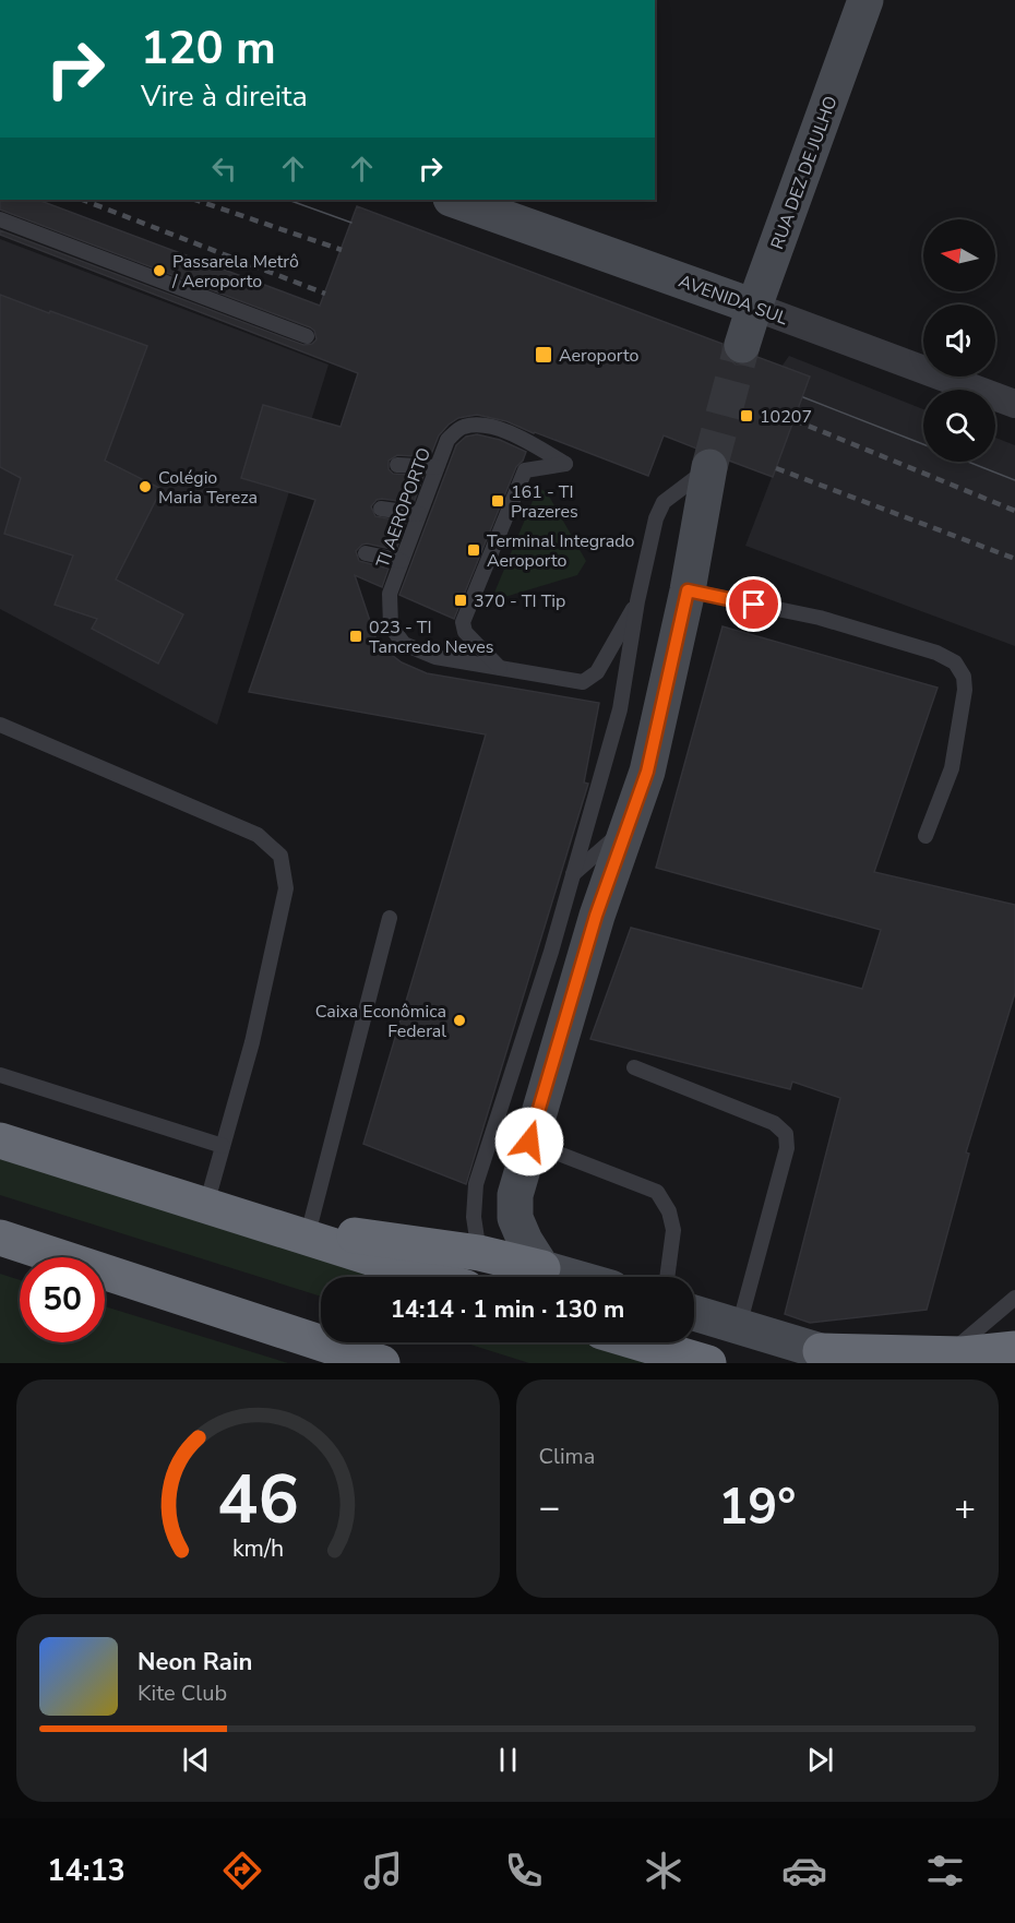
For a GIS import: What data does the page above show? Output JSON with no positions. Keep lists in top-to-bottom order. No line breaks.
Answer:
{"streets":{"main road":["RUA DEZ DE JULHO","AVENIDA SUL"],"lane":["TI AEROPORTO"]},"crossings":[["RUA DEZ DE JULHO","AVENIDA SUL"]],"places":{"other":["Passarela Metrô / Aeroporto","Colégio Maria Tereza","Caixa Econômica Federal"],"transit":["Aeroporto","10207","161 - TI Prazeres","Terminal Integrado Aeroporto","370 - TI Tip","023 - TI Tancredo Neves"]},"north":"left","page":{"turn":["120 m","Vire à direita"],"limit":"50","trip":"14:14 · 1 min · 130 m","tile":"Clima","heat":["−","19°","+"],"song":["Neon Rain","Kite Club"],"tabs":"14:13","gauge":["46","km/h"]}}
